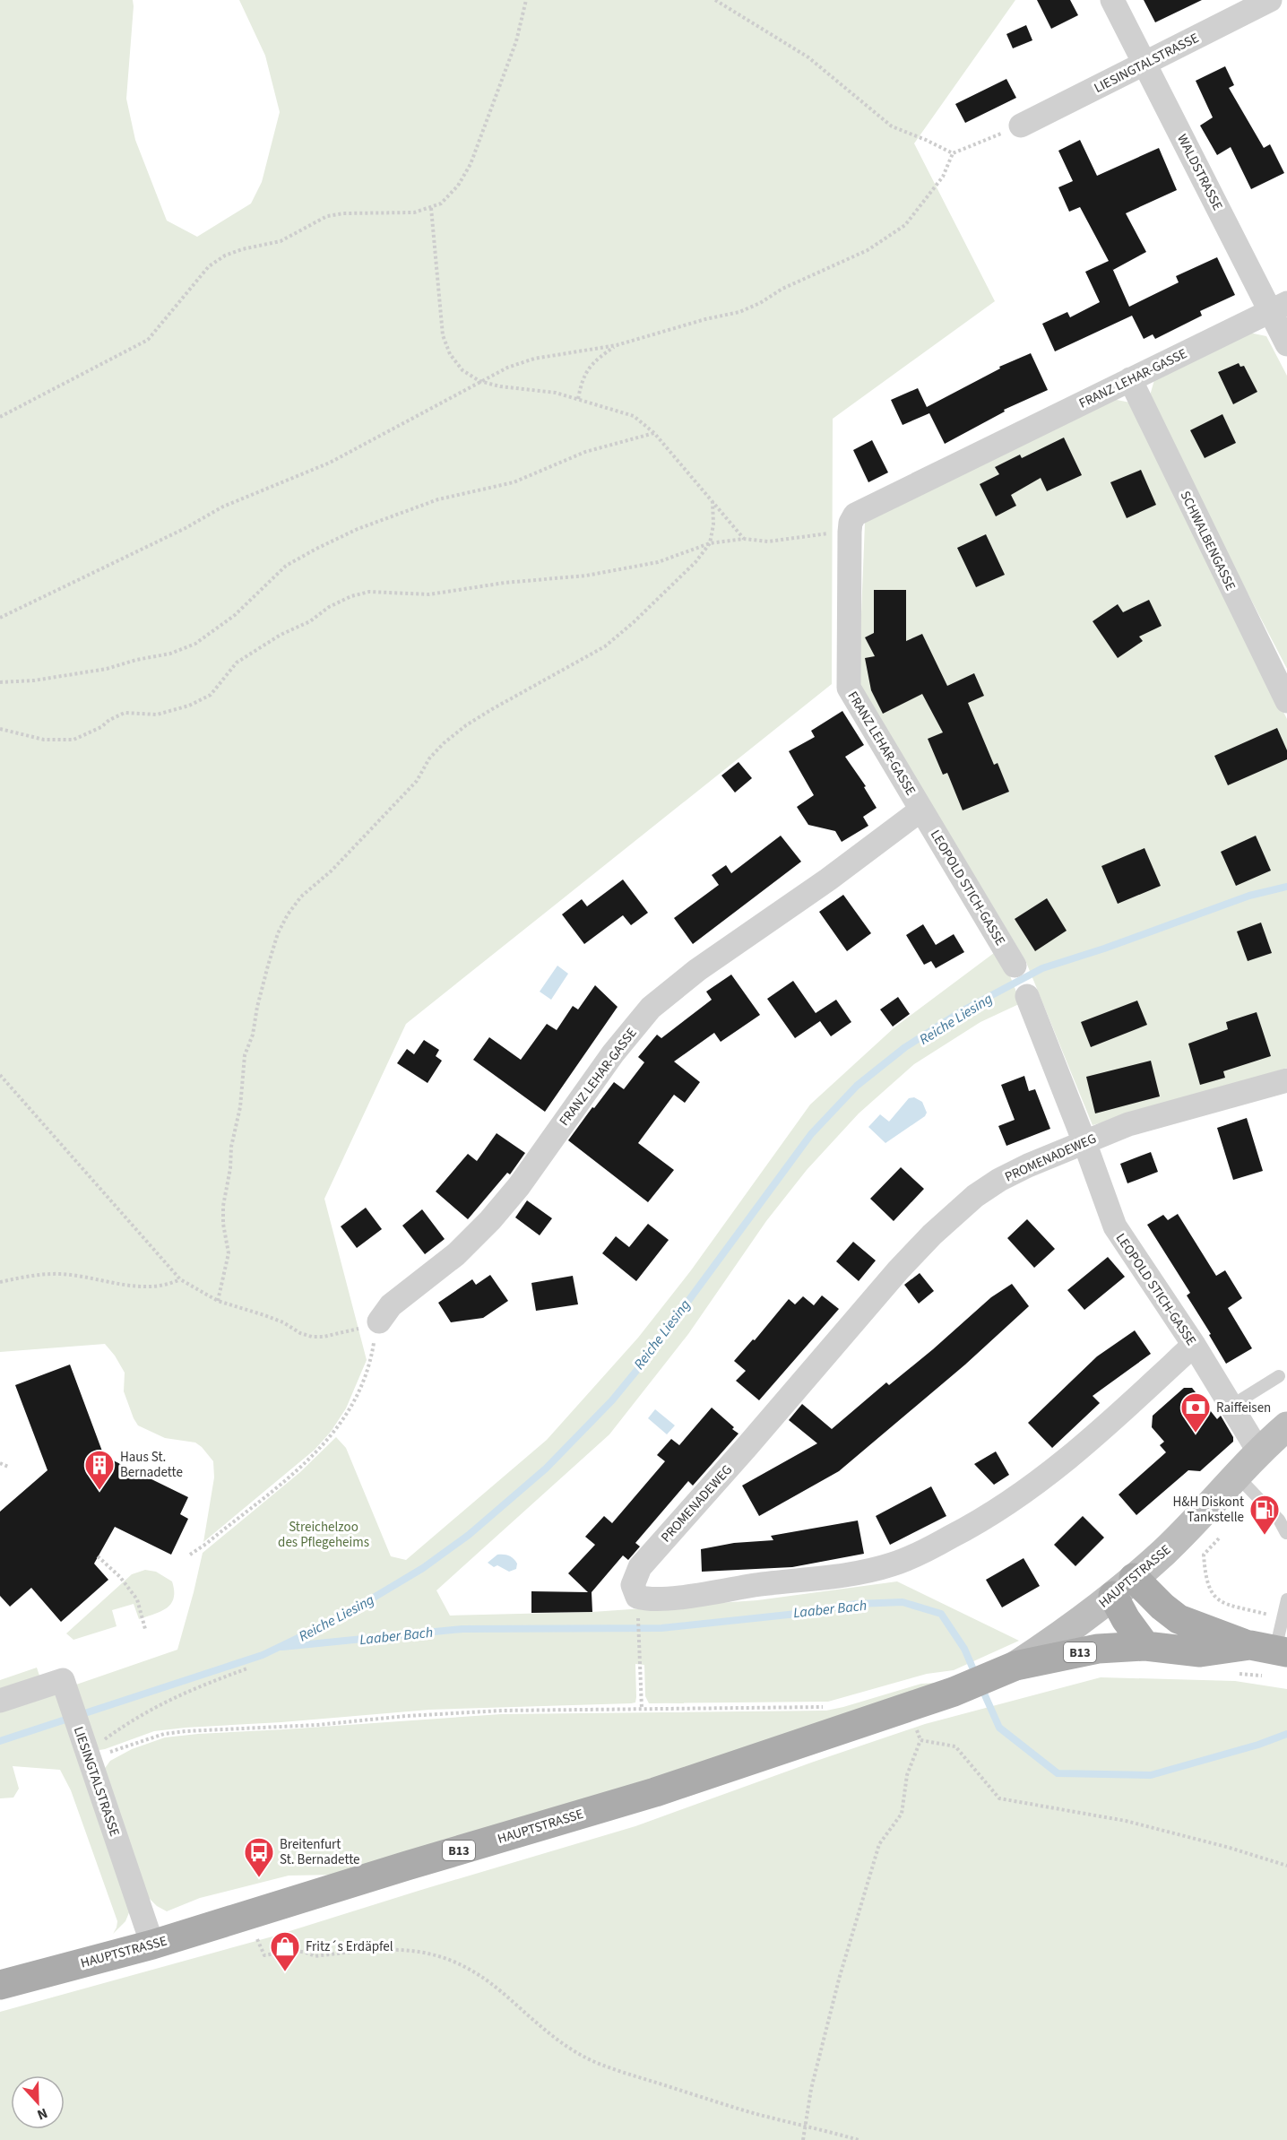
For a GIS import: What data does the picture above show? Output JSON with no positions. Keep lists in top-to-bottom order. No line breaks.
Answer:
{"streets":{"main road":["HAUPTSTRASSE","B13"],"street":["LIESINGTALSTRASSE","WALDSTRASSE","FRANZ LEHAR-GASSE","SCHWALBENGASSE","LEOPOLD STICH-GASSE","PROMENADEWEG"]},"crossings":[["LIESINGTALSTRASSE","WALDSTRASSE"],["LIESINGTALSTRASSE","HAUPTSTRASSE"],["WALDSTRASSE","FRANZ LEHAR-GASSE"],["FRANZ LEHAR-GASSE","SCHWALBENGASSE"],["FRANZ LEHAR-GASSE","LEOPOLD STICH-GASSE"],["LEOPOLD STICH-GASSE","PROMENADEWEG"],["LEOPOLD STICH-GASSE","HAUPTSTRASSE"],["HAUPTSTRASSE","B13"]],"water":["Reiche Liesing","Laaber Bach"],"parks":["Streichelzoo des Pflegeheims"],"places":{"bank":["Raiffeisen"],"building":["Haus St. Bernadette"],"fuel station":["H&H Diskont Tankstelle"],"bus stop":["Breitenfurt St. Bernadette"],"shop":["Fritz´s Erdäpfel"]},"north":"bottom"}
